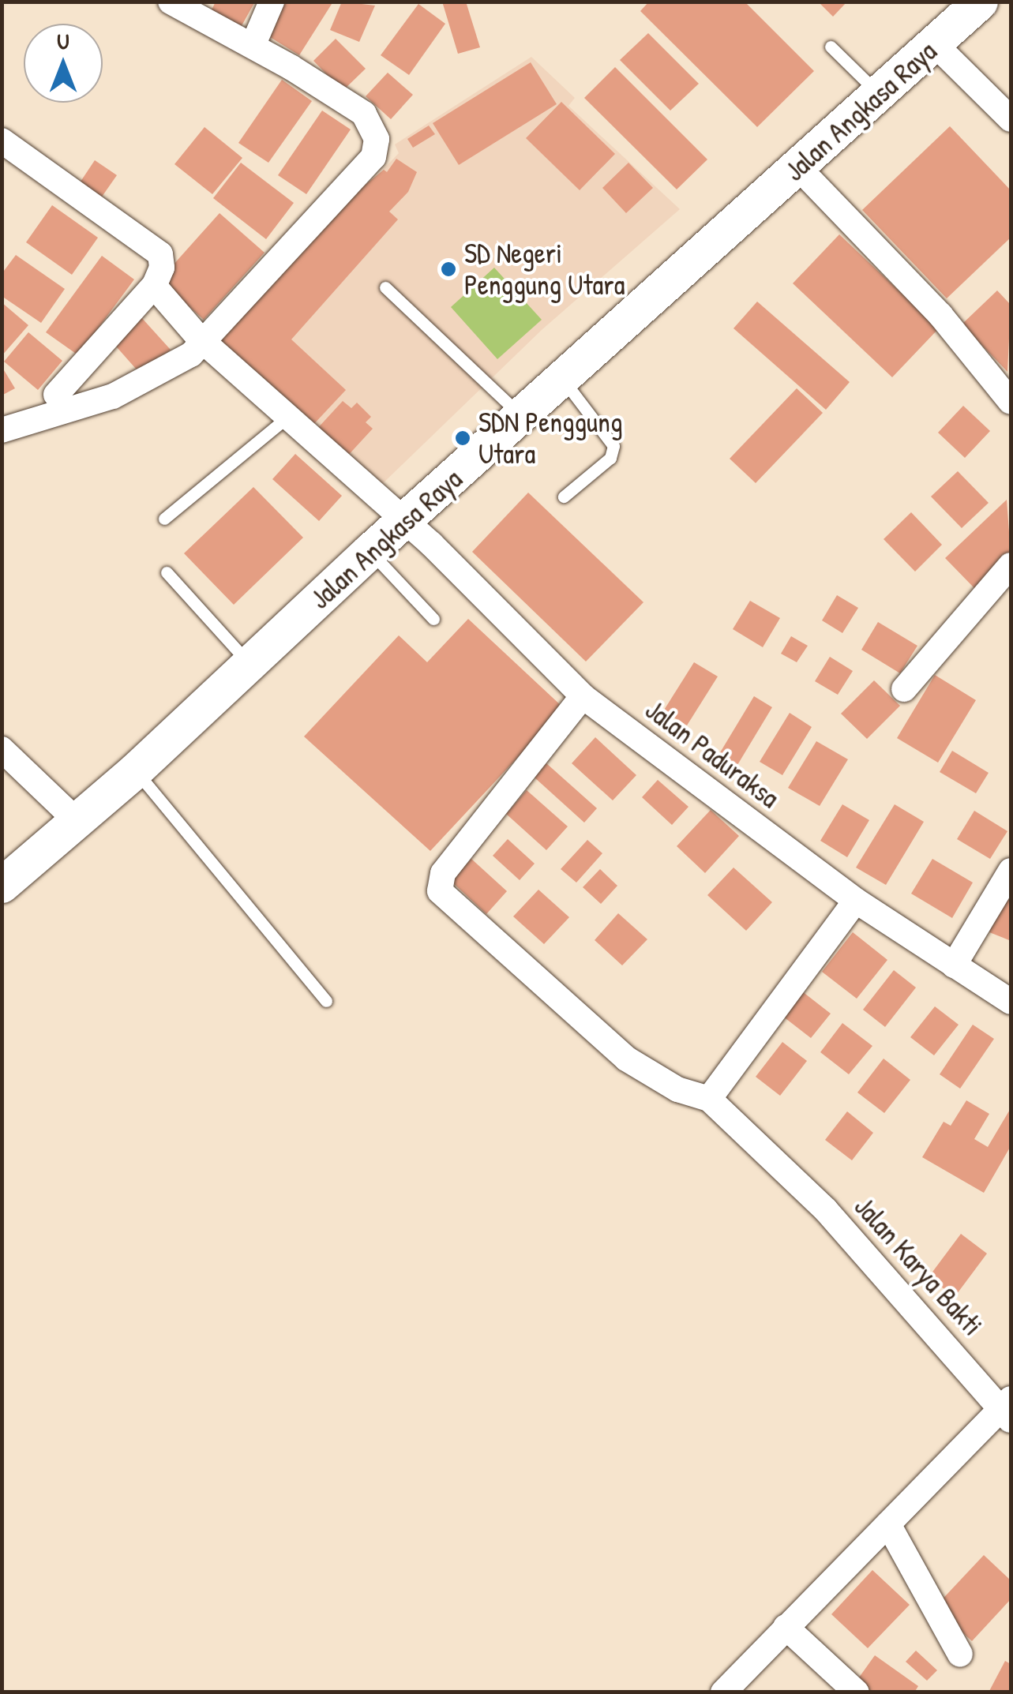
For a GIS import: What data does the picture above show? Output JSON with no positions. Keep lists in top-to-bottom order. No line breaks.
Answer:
{"streets":{"street":["Jalan Angkasa Raya","Jalan Paduraksa","Jalan Karya Bakti"]},"crossings":[["Jalan Angkasa Raya","Jalan Paduraksa"]],"places":["SD Negeri Penggung Utara","SDN Penggung Utara"],"north":"top"}
